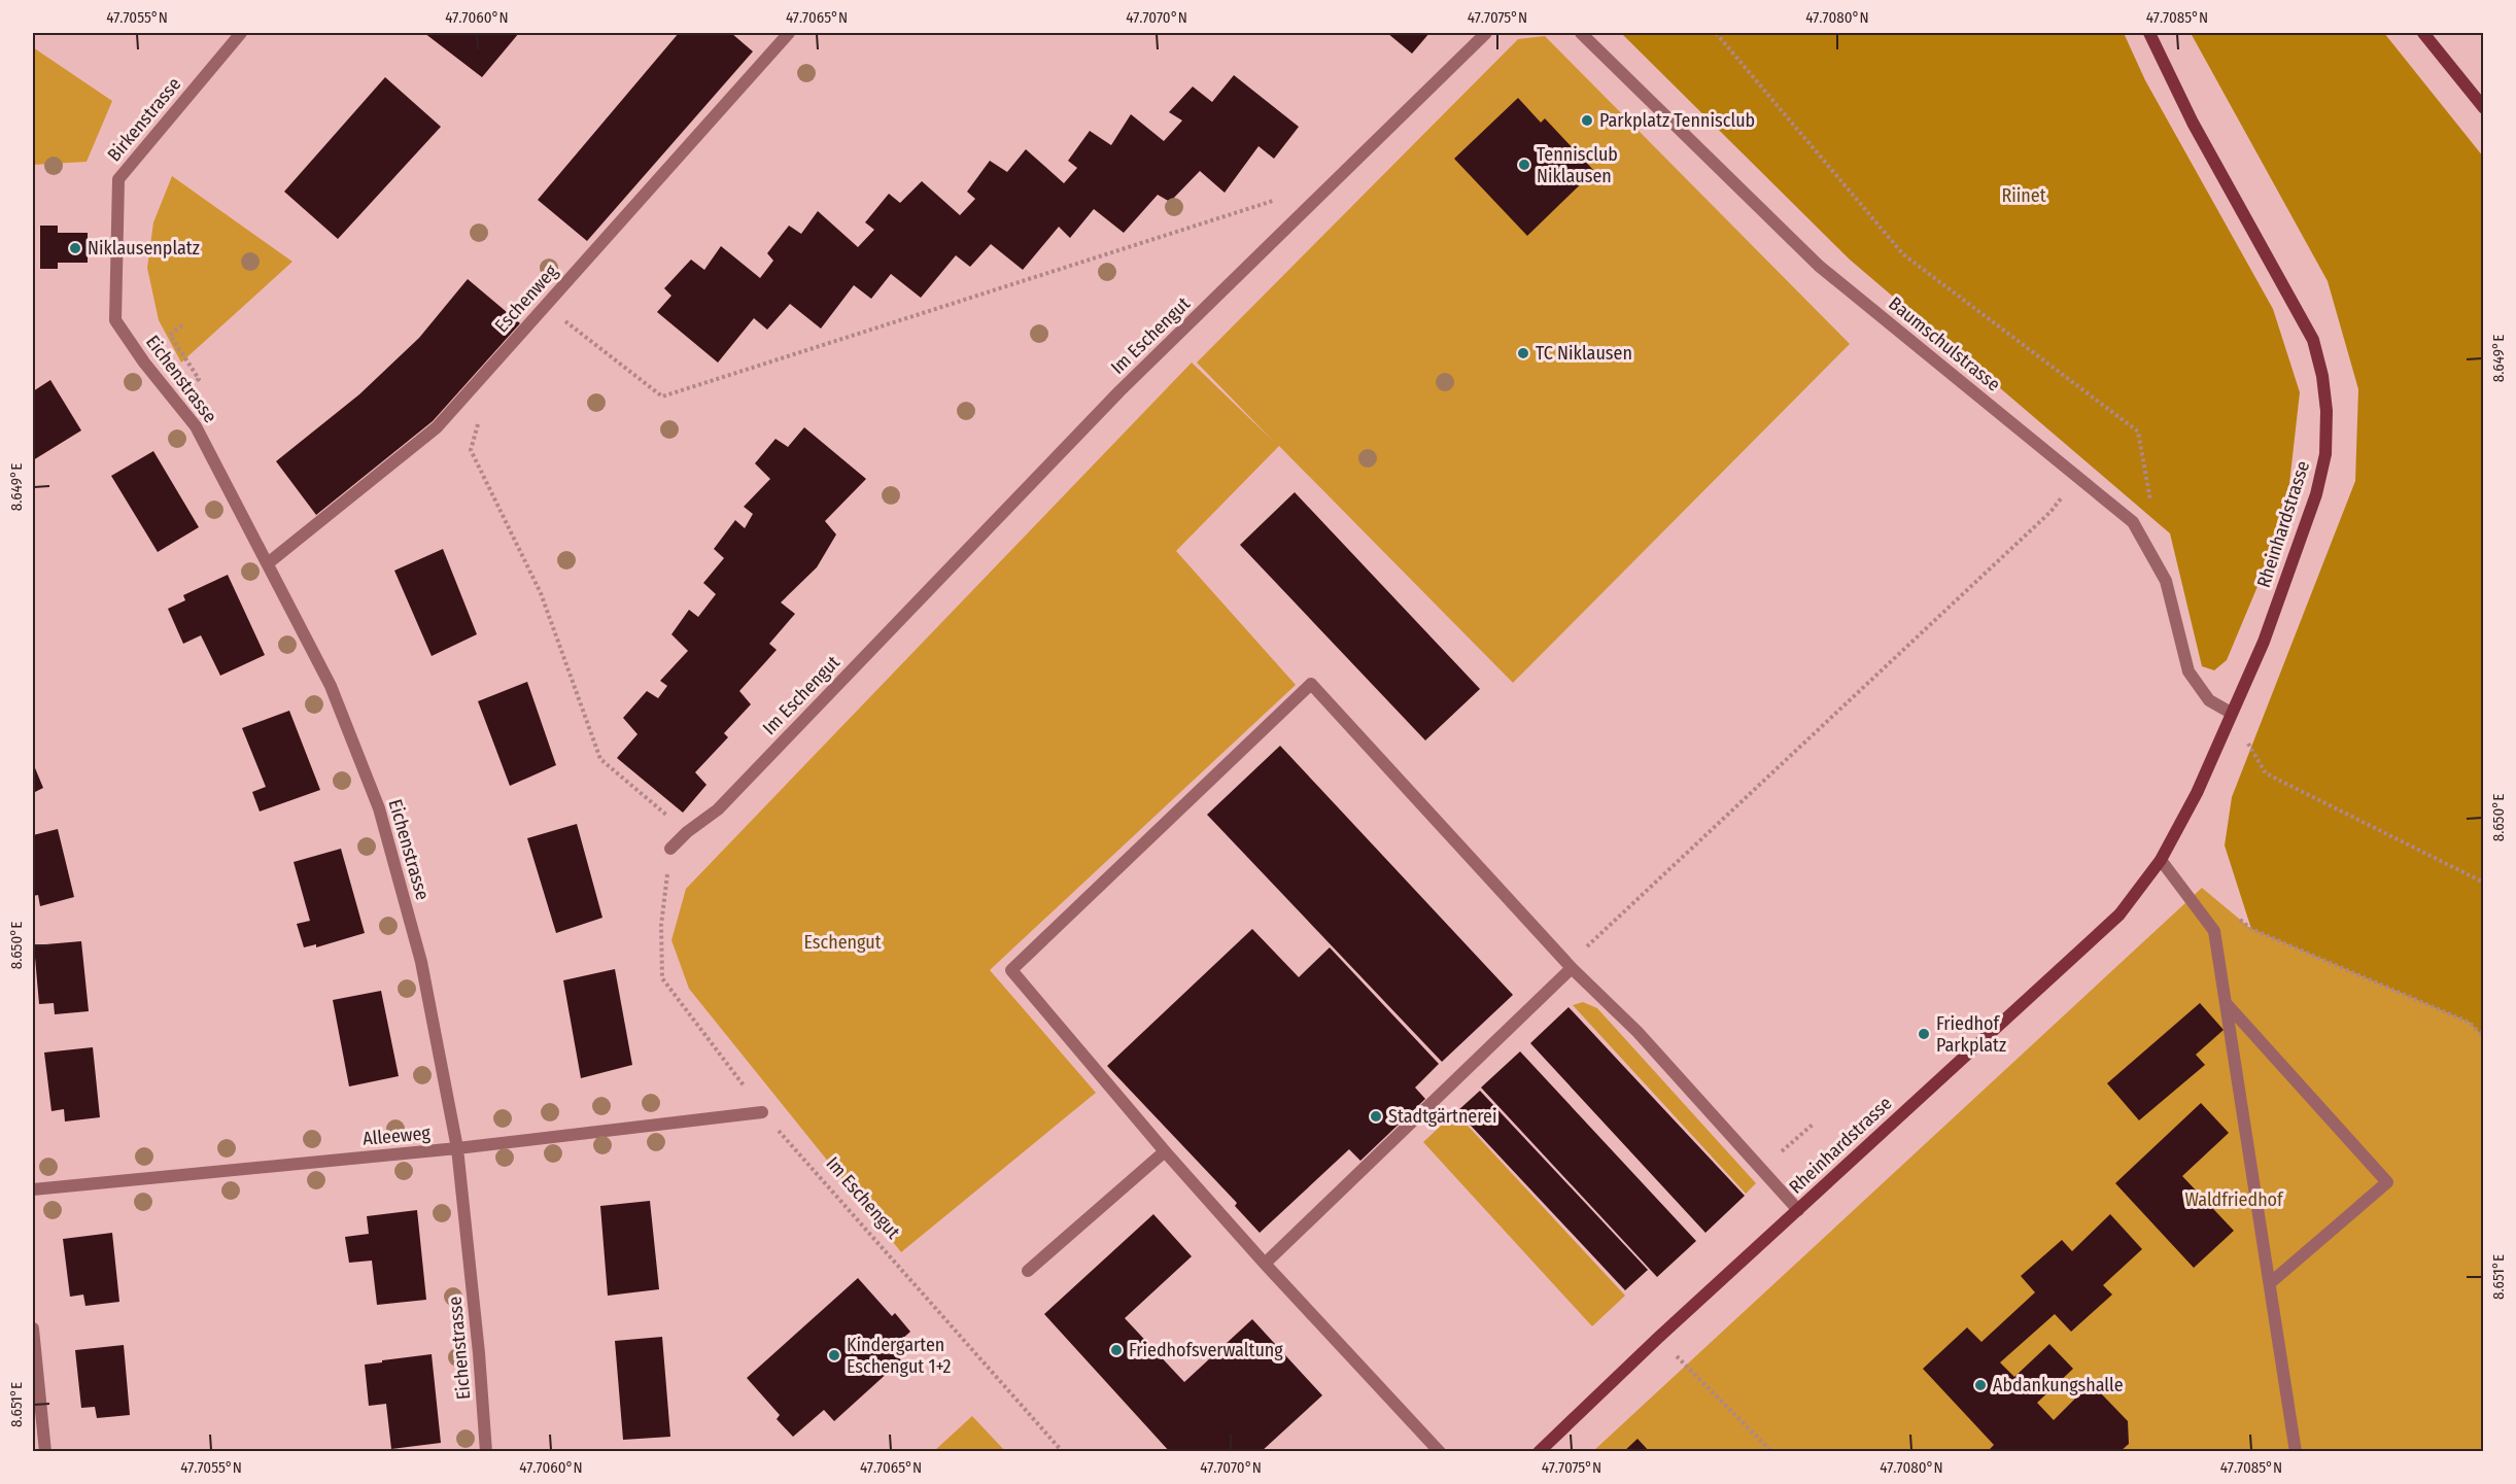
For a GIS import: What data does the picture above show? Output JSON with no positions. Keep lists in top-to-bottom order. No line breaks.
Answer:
{"streets":{"street":["Birkenstrasse","Eschenweg","Im Eschengut","Baumschulstrasse","Eichenstrasse","Rheinhardstrasse","Alleeweg"]},"crossings":[["Birkenstrasse","Eichenstrasse"],["Eschenweg","Eichenstrasse"],["Im Eschengut","Alleeweg"],["Baumschulstrasse","Rheinhardstrasse"],["Eichenstrasse","Alleeweg"]],"parks":["Riinet","Eschengut","Waldfriedhof"],"places":["Parkplatz Tennisclub","Tennisclub Niklausen","Niklausenplatz","TC Niklausen","Friedhof Parkplatz","Stadtgärtnerei","Friedhofsverwaltung","Kindergarten Eschengut 1+2","Abdankungshalle"],"coordinates":["47.7055°N","47.7060°N","47.7065°N","47.7070°N","47.7075°N","47.7080°N","47.7085°N","8.649°E","8.650°E","8.651°E"]}
